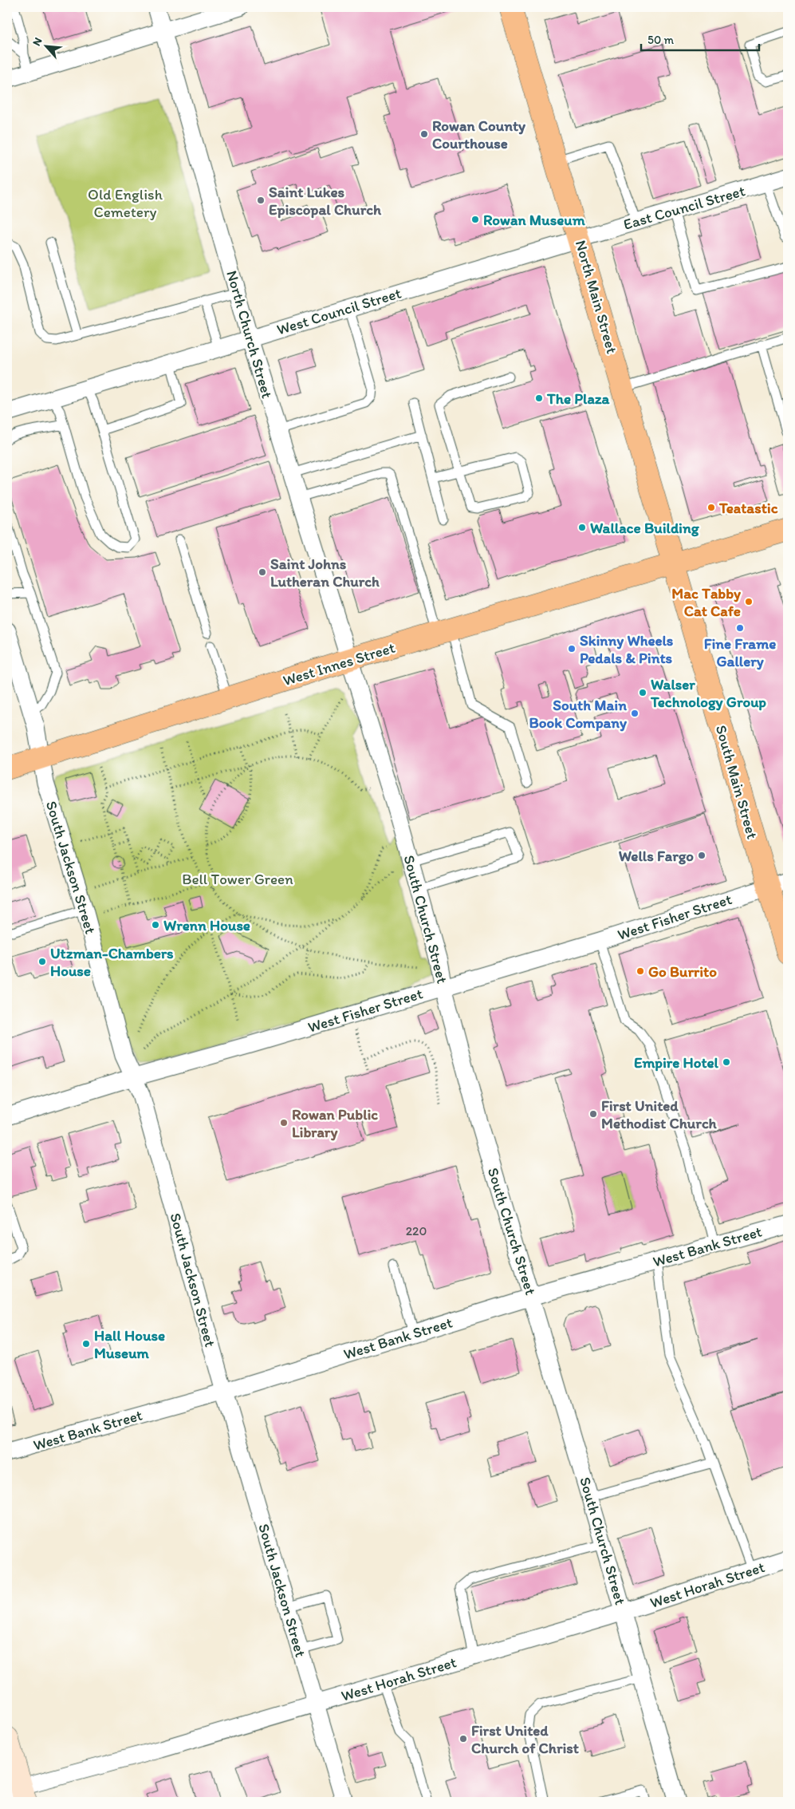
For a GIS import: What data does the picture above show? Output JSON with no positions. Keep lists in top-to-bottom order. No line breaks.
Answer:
{"streets":{"main road":["North Main Street","West Innes Street","South Main Street"],"street":["East Council Street","West Council Street","North Church Street","South Jackson Street","West Fisher Street","South Church Street","West Bank Street","West Horah Street"]},"crossings":[["East Council Street","North Main Street"],["East Council Street","West Council Street"],["North Main Street","West Council Street"],["North Main Street","West Innes Street"],["North Main Street","South Main Street"],["West Council Street","North Church Street"],["North Church Street","West Innes Street"],["North Church Street","South Church Street"],["West Innes Street","South Main Street"],["West Innes Street","South Jackson Street"],["West Innes Street","South Church Street"],["South Main Street","West Fisher Street"],["South Jackson Street","West Fisher Street"],["South Jackson Street","West Bank Street"],["South Jackson Street","West Horah Street"],["West Fisher Street","South Church Street"],["South Church Street","West Bank Street"],["South Church Street","West Horah Street"]],"parks":["Old English Cemetery","Bell Tower Green"],"places":["Rowan County Courthouse","Saint Lukes Episcopal Church","Rowan Museum","The Plaza","Teatastic","Wallace Building","Saint Johns Lutheran Church","Mac Tabby Cat Cafe","Fine Frame Gallery","Skinny Wheels Pedals & Pints","Walser Technology Group","South Main Book Company","Wells Fargo","Wrenn House","Utzman-Chambers House","Go Burrito","Empire Hotel","First United Methodist Church","Rowan Public Library","Hall House Museum","First United Church of Christ"],"house_numbers":["220"],"scale_bar":"50 m","north":"top left"}
